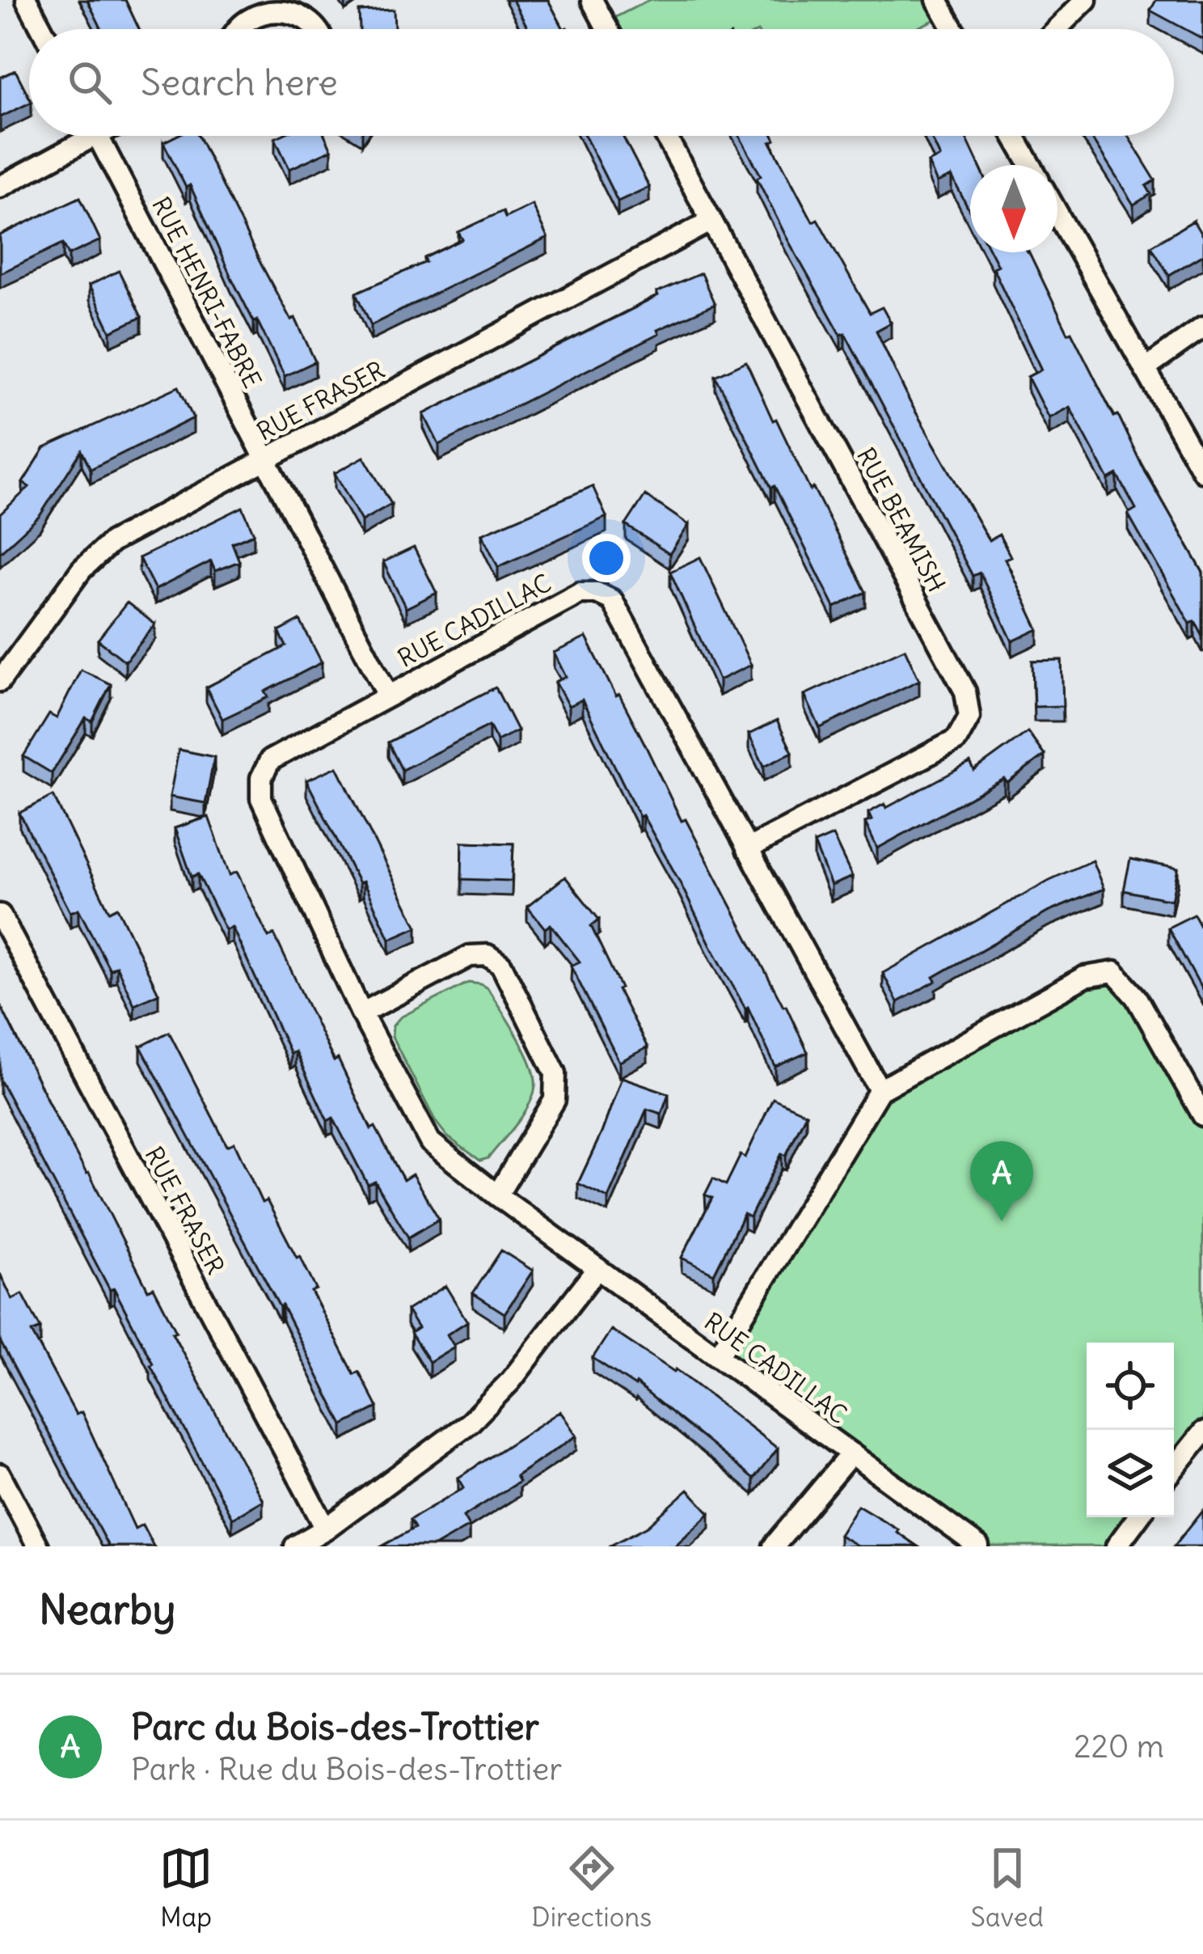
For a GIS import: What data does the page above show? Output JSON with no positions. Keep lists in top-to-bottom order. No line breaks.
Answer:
{"streets":{"street":["RUE HENRI-FABRE","RUE FRASER","RUE BEAMISH","RUE CADILLAC"]},"crossings":[["RUE HENRI-FABRE","RUE FRASER"],["RUE HENRI-FABRE","RUE CADILLAC"],["RUE FRASER","RUE BEAMISH"],["RUE BEAMISH","RUE CADILLAC"]],"north":"bottom","page":{"search":"Search here","pins":"A","heading":"Nearby","list":[{"mark":"A","name":"Parc du Bois-des-Trottier","note":"Park · Rue du Bois-des-Trottier","value":"220 m"}],"nav":["Map","Directions","Saved"]}}
